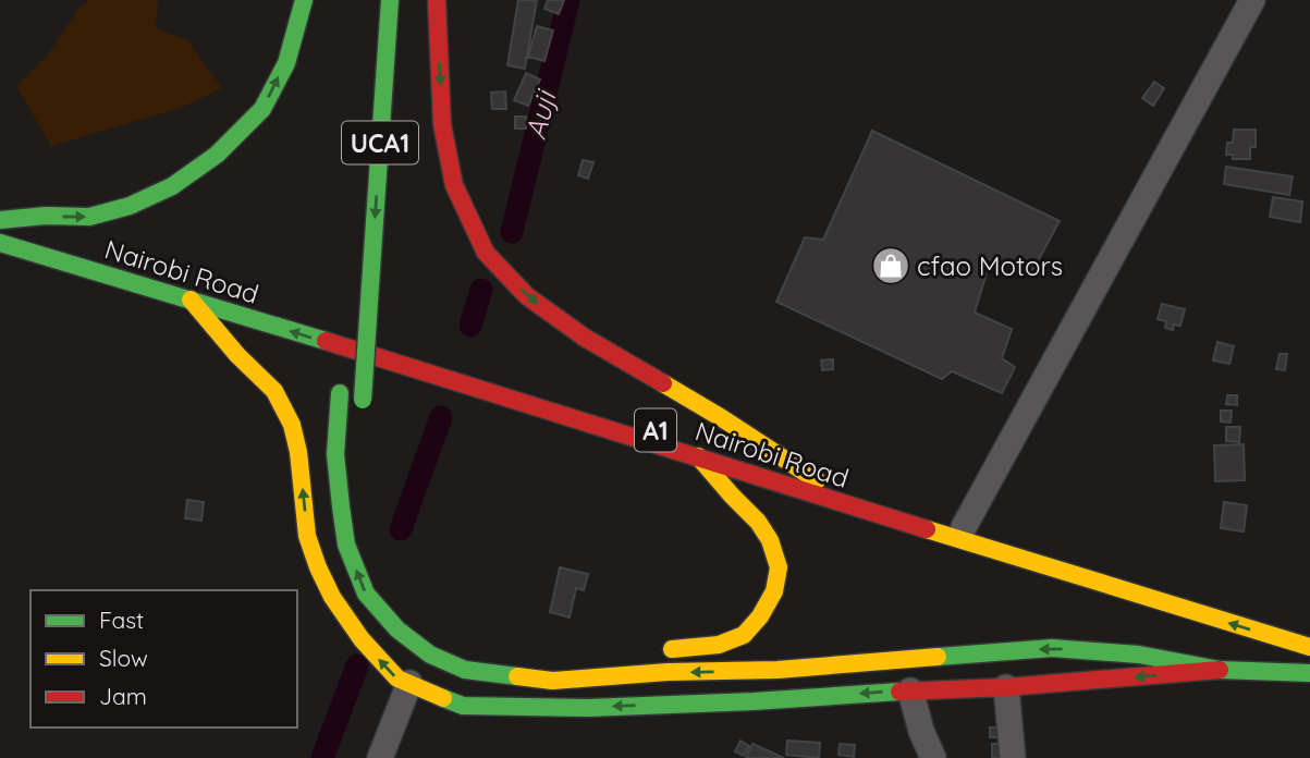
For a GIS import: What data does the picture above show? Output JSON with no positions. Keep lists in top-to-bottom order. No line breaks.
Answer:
{"streets":{"main road":["UCA1","Nairobi Road","A1"]},"water":["Auji"],"places":{"shop":["cfao Motors"]},"legend":["Fast","Slow","Jam"]}
